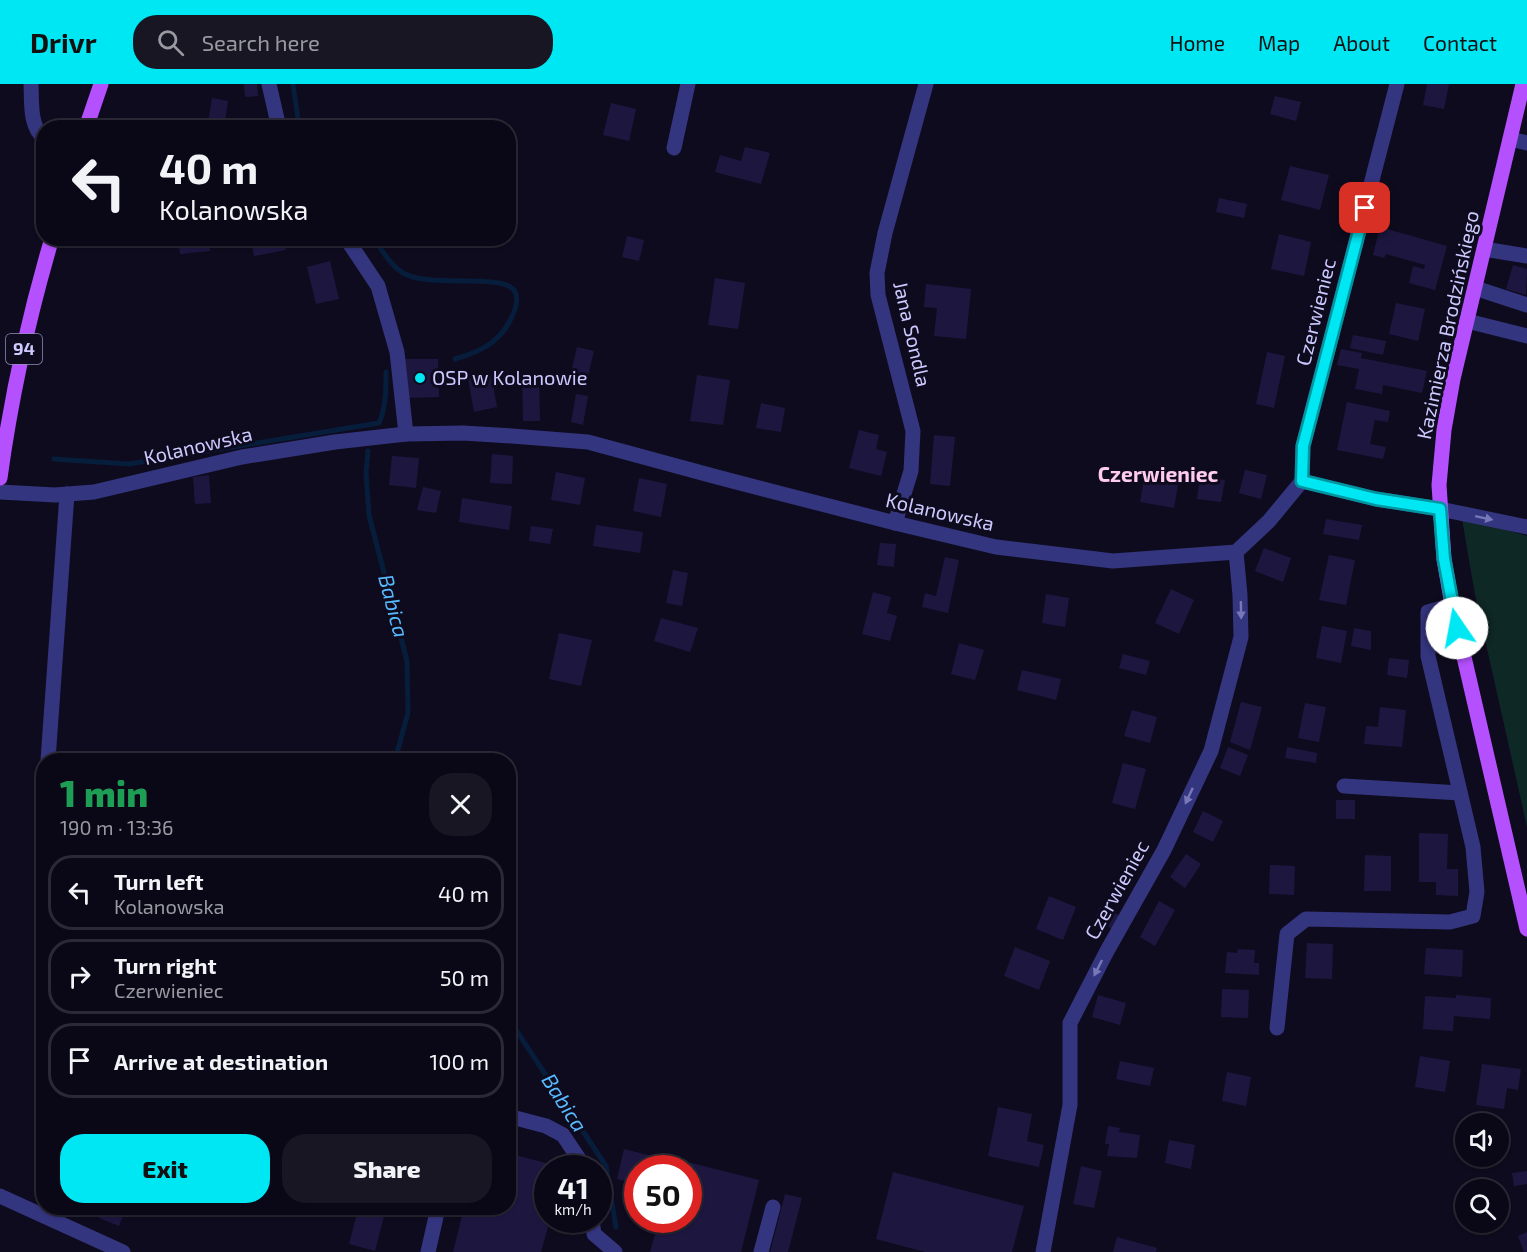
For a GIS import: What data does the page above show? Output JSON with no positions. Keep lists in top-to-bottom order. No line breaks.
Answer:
{"streets":{"main road":["Kazimierza Brodzińskiego","94"],"street":["Czerwieniec","Jana Sondla","Kolanowska"]},"crossings":[["Czerwieniec","Kolanowska"],["Jana Sondla","Kolanowska"]],"one_way":["Czerwieniec"],"districts":["Czerwieniec"],"water":["Babica"],"places":["OSP w Kolanowie"],"page":{"header":"Drivr","search":"Search here","nav":["Home","Map","About","Contact"],"turn":["40 m","Kolanowska"],"heading":["1 min","190 m · 13:36"],"list":[{"name":"Turn left","note":"Kolanowska","value":"40 m"},{"name":"Turn right","note":"Czerwieniec","value":"50 m"},{"name":"Arrive at destination","value":"100 m"}],"buttons":["Exit","Share"],"speed":"41 km/h","limit":"50"}}
